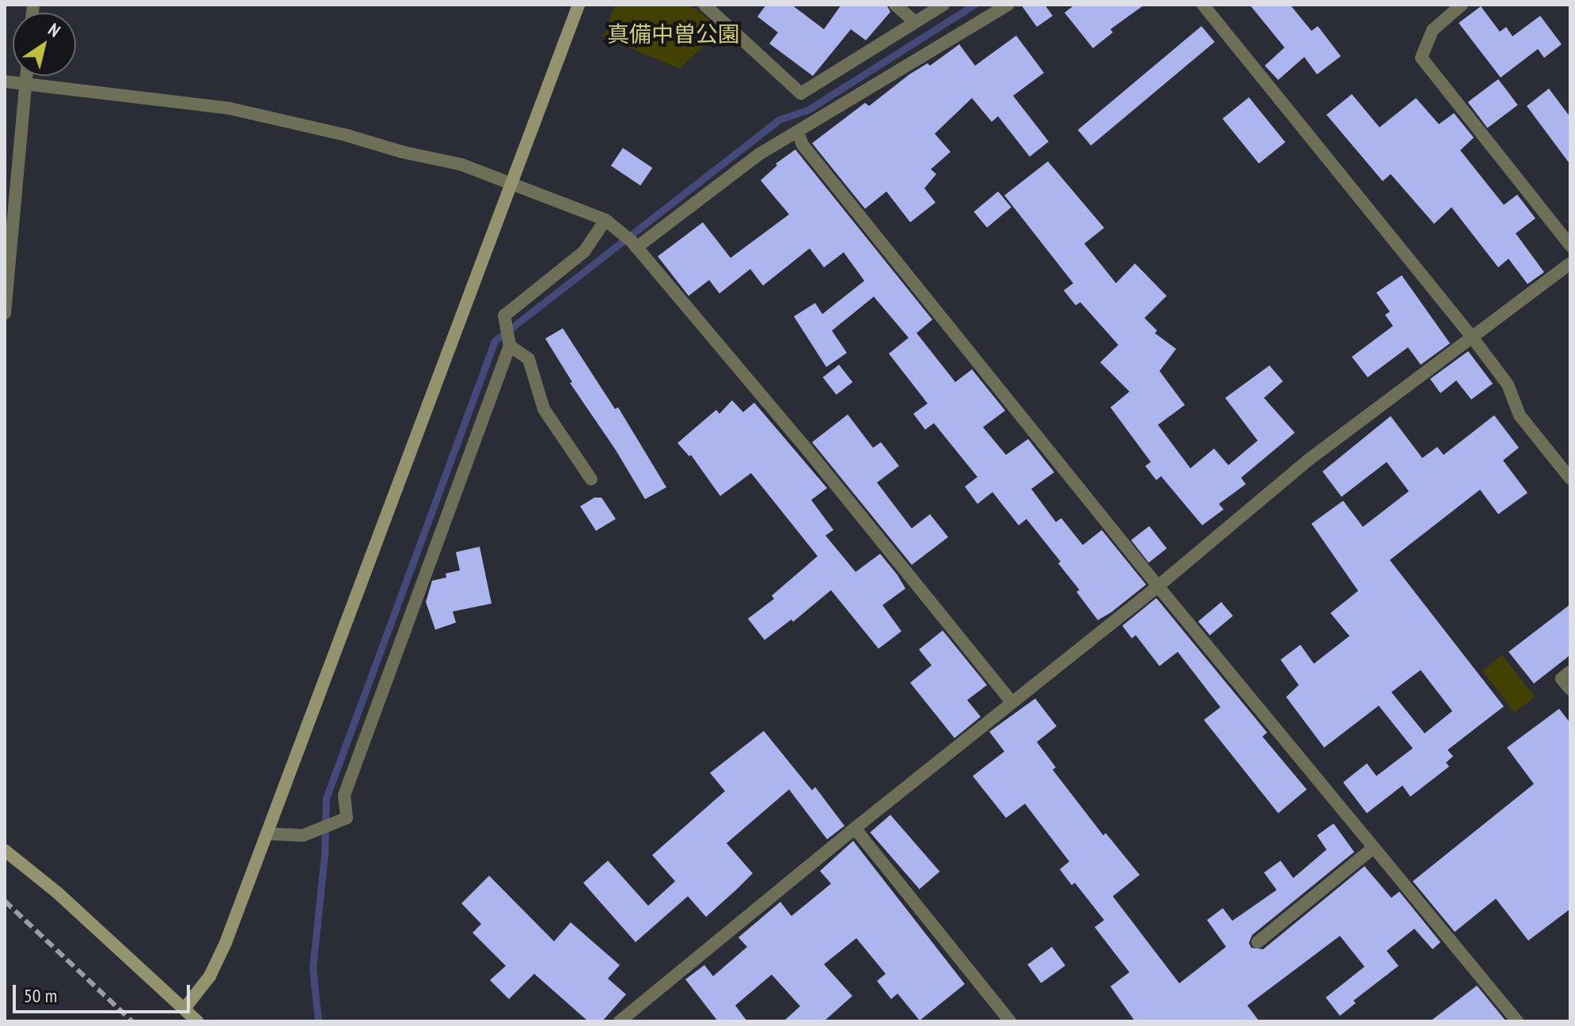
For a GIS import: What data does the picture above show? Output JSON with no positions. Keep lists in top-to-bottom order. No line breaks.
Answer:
{"parks":["真備中曽公園"],"scale_bar":"50 m","north":"top right"}
